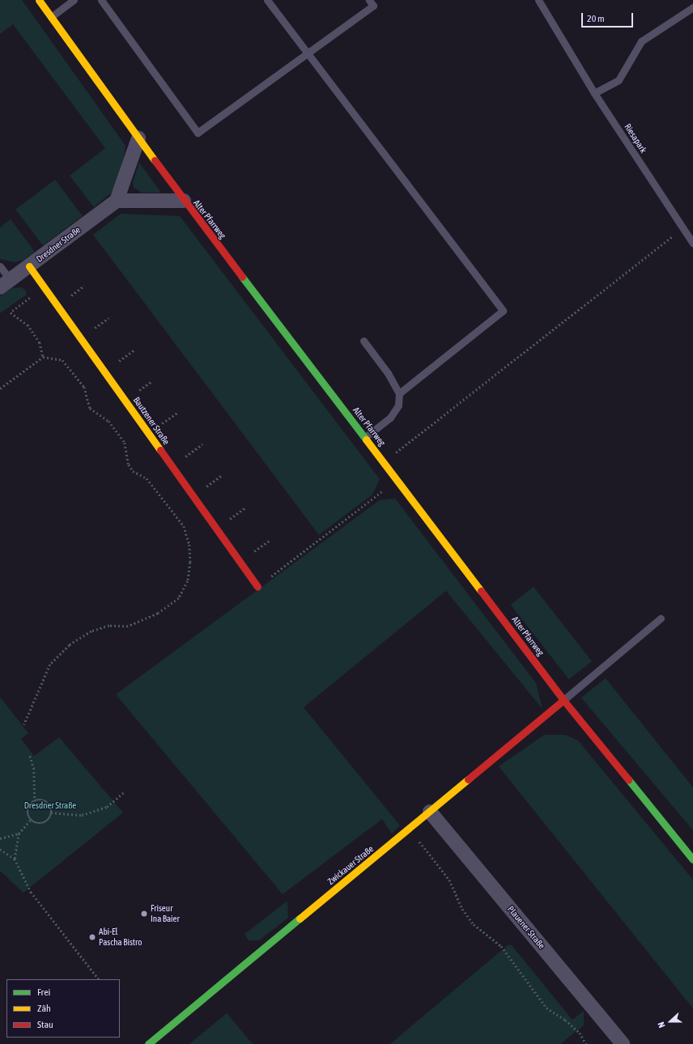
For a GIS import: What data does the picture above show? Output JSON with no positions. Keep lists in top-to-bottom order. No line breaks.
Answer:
{"streets":{"street":["Alter Pfarrweg","Dresdner Straße","Bautzener Straße","Zwickauer Straße","Plauener Straße"],"lane":["Riesapark"]},"crossings":[["Alter Pfarrweg","Zwickauer Straße"],["Dresdner Straße","Bautzener Straße"],["Zwickauer Straße","Plauener Straße"]],"parks":["Dresdner Straße"],"places":["Friseur Ina Baier","Abi-El Pascha Bistro"],"legend":["Frei","Zäh","Stau"],"scale_bar":"20 m","north":"left"}
